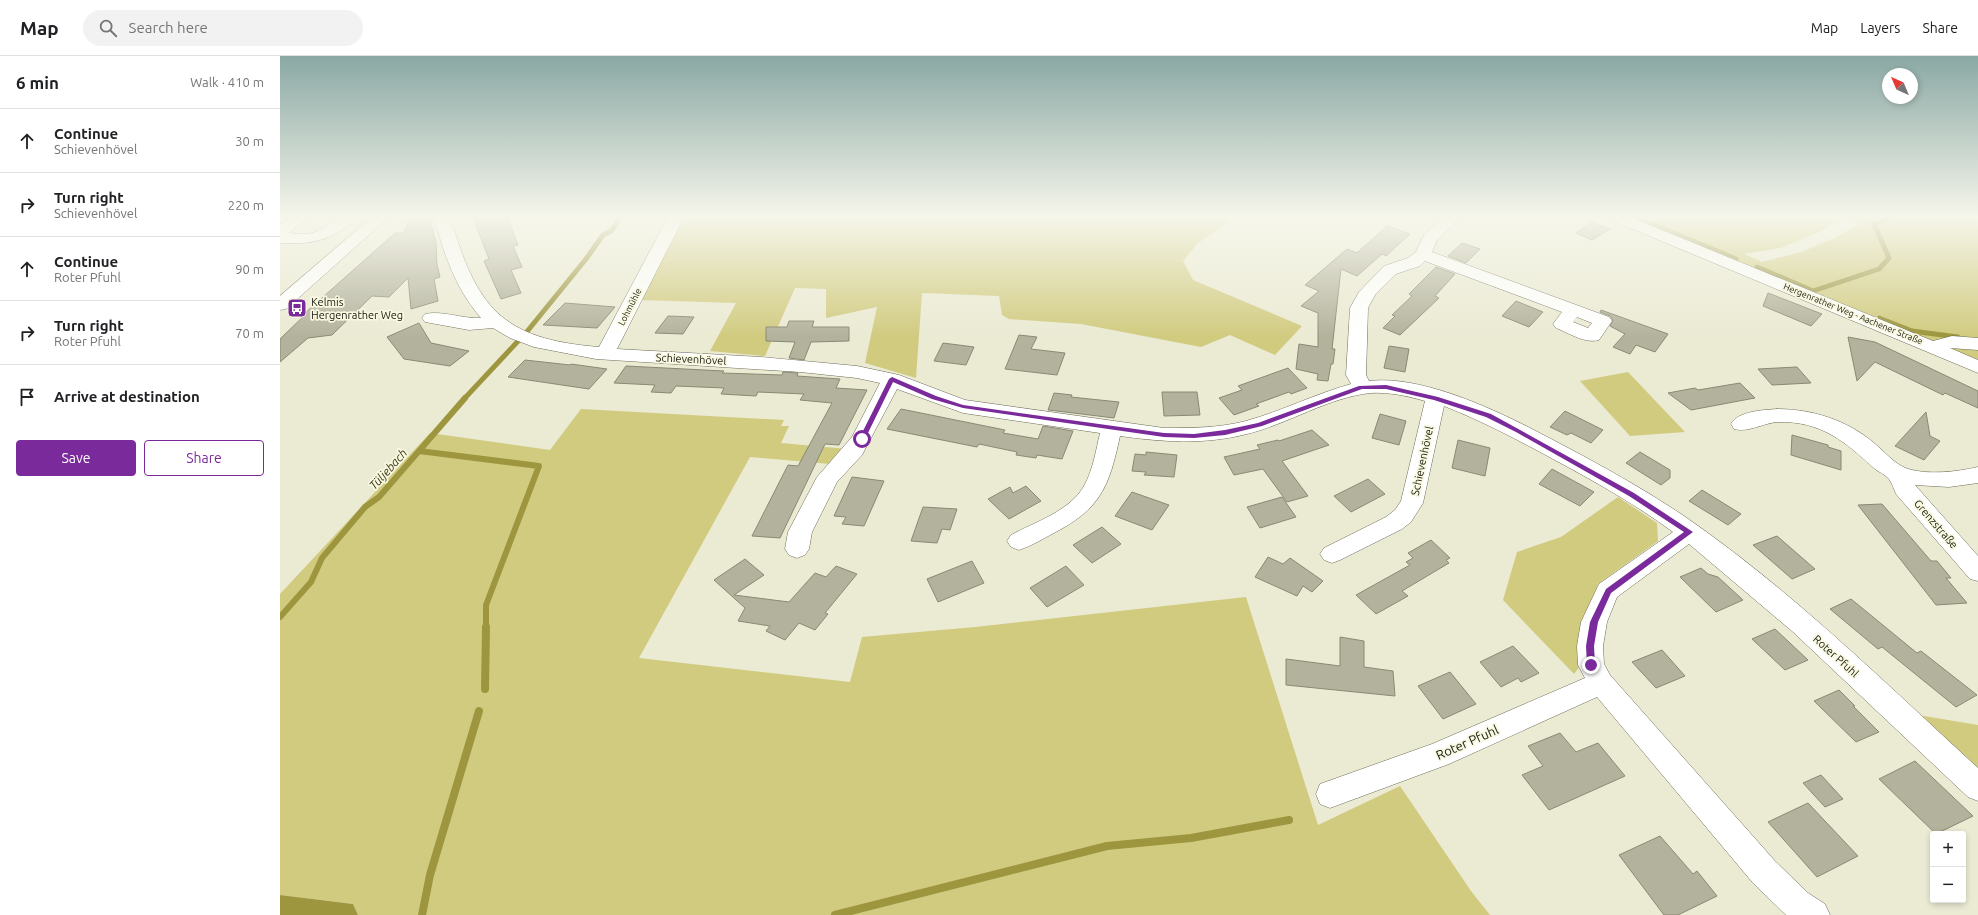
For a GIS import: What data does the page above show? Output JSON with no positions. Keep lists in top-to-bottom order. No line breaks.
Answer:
{"streets":{"street":["Lohmühle","Hergenrather Weg - Aachener Straße","Schievenhövel","Grenzstraße","Roter Pfuhl"]},"crossings":[["Lohmühle","Schievenhövel"],["Schievenhövel","Roter Pfuhl"]],"water":["Tüljebach"],"places":{"bus stop":["Kelmis Hergenrather Weg"]},"north":"top left","page":{"header":"Map","search":"Search here","nav":["Map","Layers","Share"],"heading":["6 min","Walk · 410 m"],"list":[["Continue","Schievenhövel","30 m"],["Turn right","Schievenhövel","220 m"],["Continue","Roter Pfuhl","90 m"],["Turn right","Roter Pfuhl","70 m"],"Arrive at destination"],"buttons":["Save","Share"],"map_buttons":["+","−"]}}
